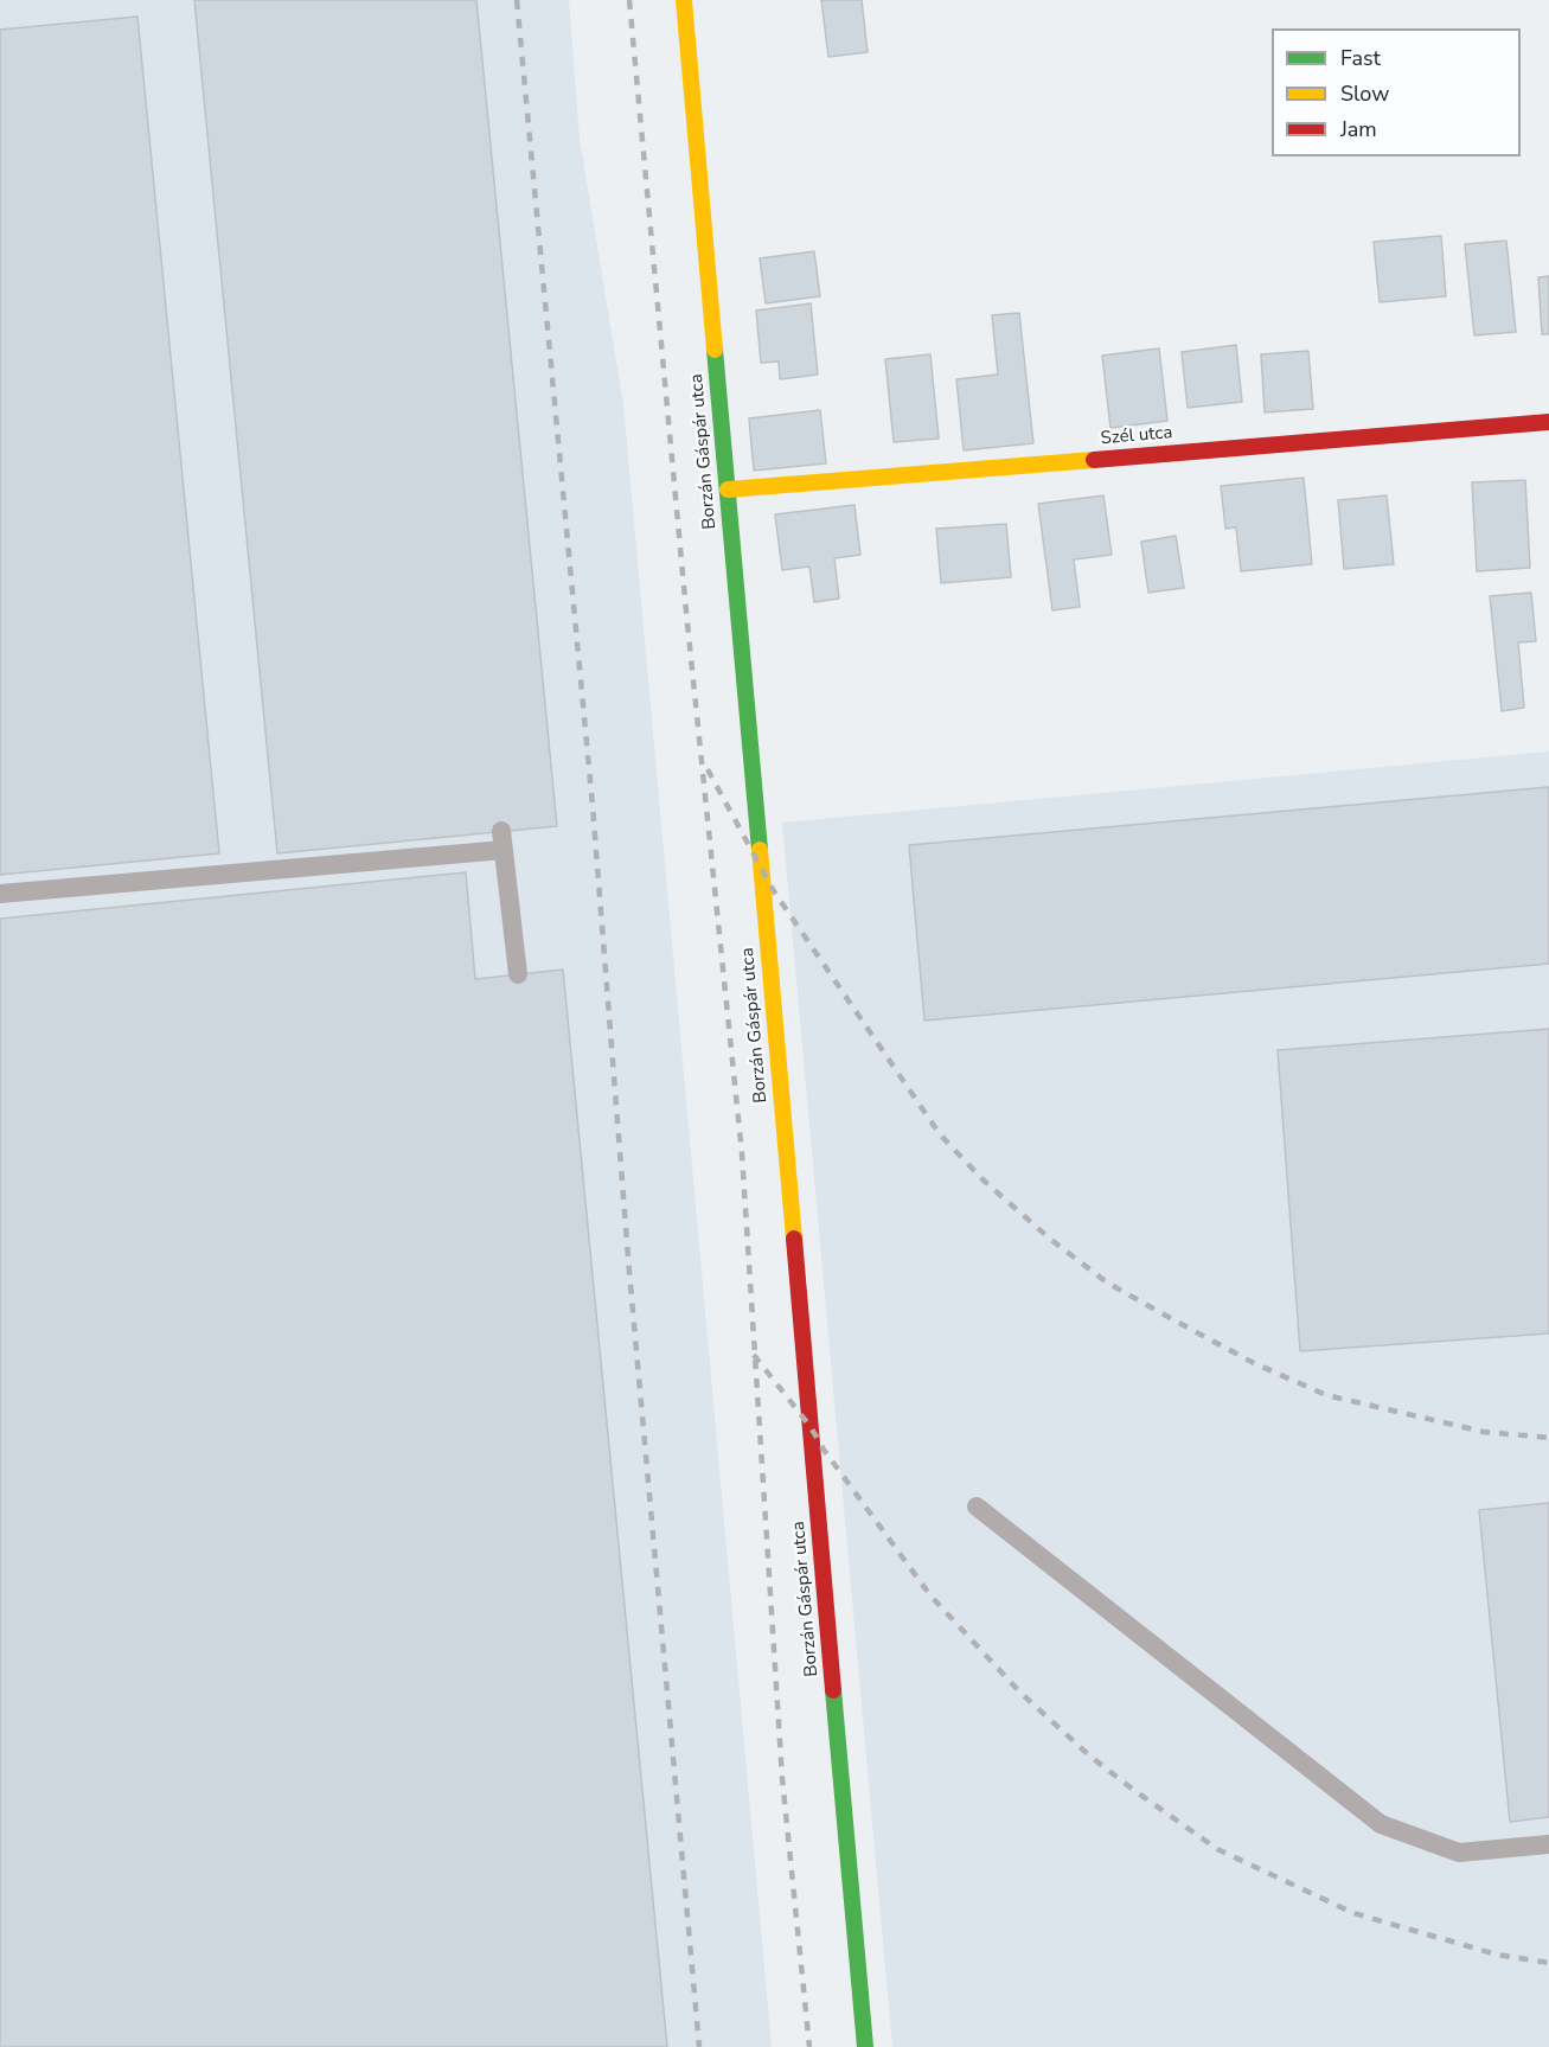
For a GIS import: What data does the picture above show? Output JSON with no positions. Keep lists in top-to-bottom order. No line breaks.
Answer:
{"streets":{"street":["Szél utca","Borzán Gáspár utca"]},"crossings":[["Szél utca","Borzán Gáspár utca"]],"legend":["Fast","Slow","Jam"]}
